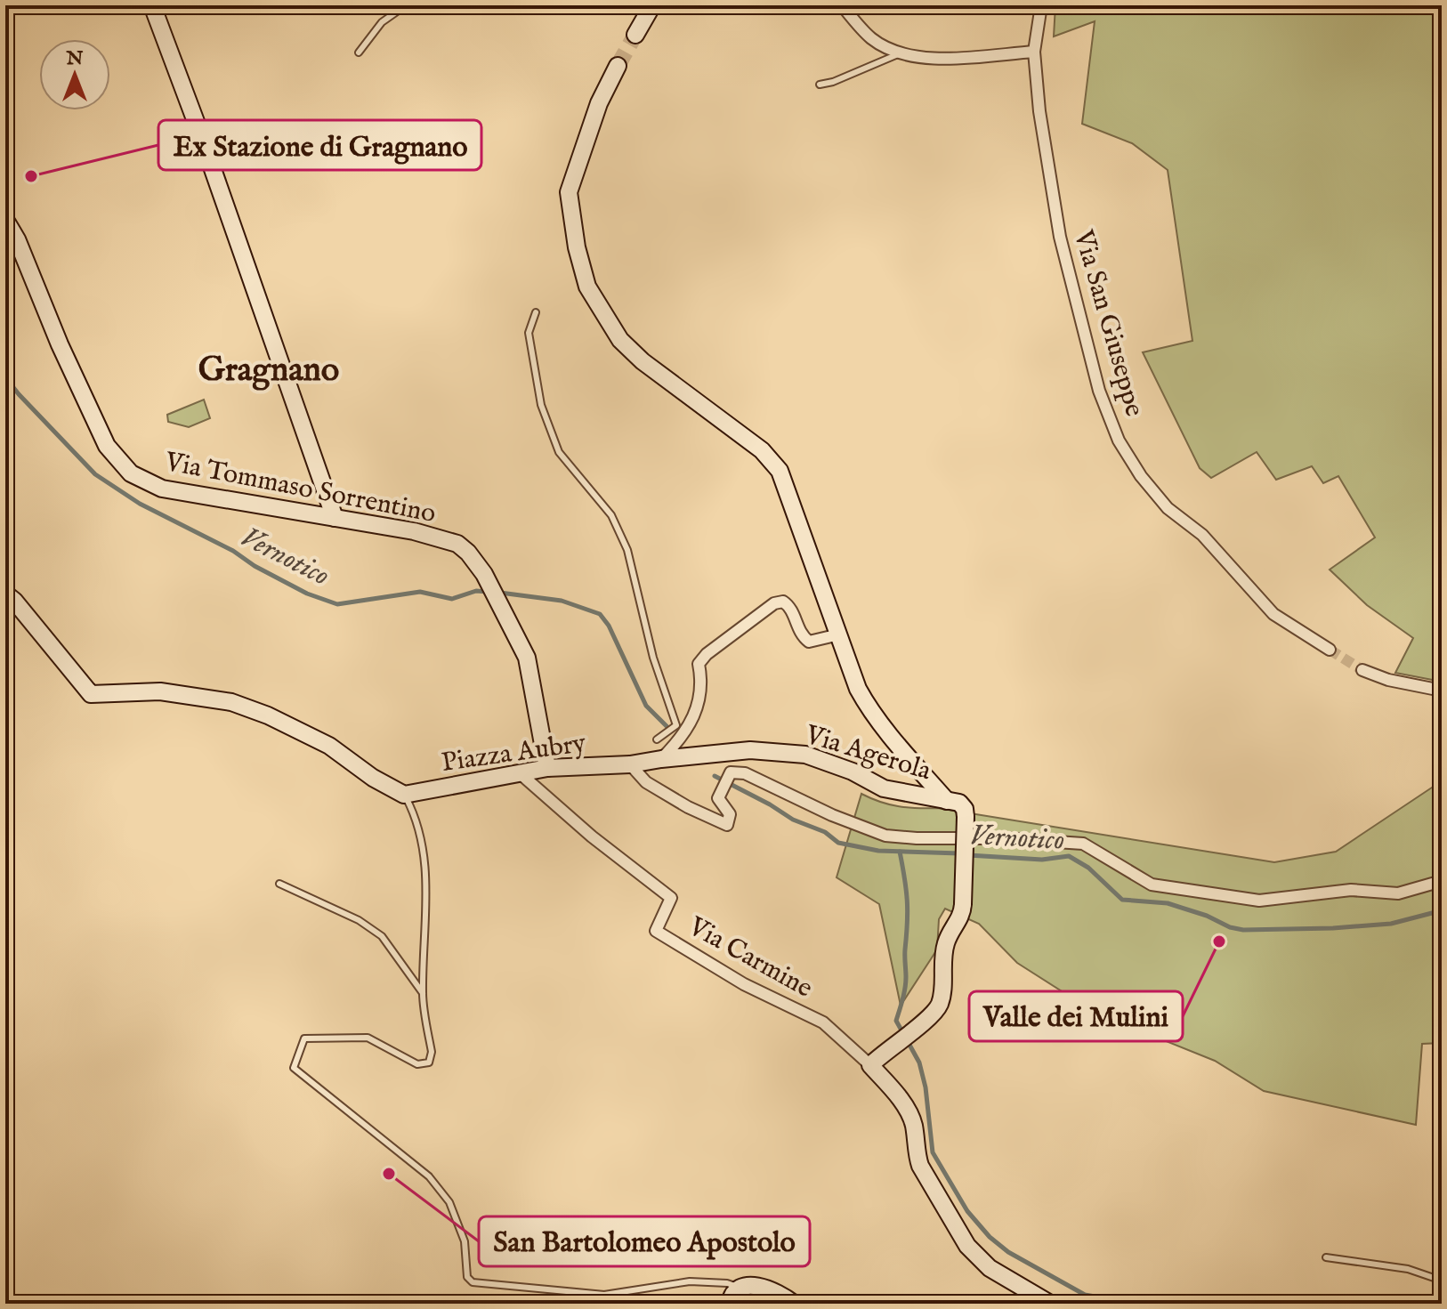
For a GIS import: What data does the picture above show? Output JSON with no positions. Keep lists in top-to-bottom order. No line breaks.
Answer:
{"streets":{"street":["Via San Giuseppe","Via Tommaso Sorrentino","Piazza Aubry","Via Agerola","Via Carmine"]},"crossings":[["Via Tommaso Sorrentino","Piazza Aubry"],["Piazza Aubry","Via Agerola"],["Piazza Aubry","Via Carmine"],["Via Agerola","Via Carmine"]],"districts":["Gragnano"],"water":["Vernotico"],"places":["Ex Stazione di Gragnano","Valle dei Mulini","San Bartolomeo Apostolo"],"north":"top"}
